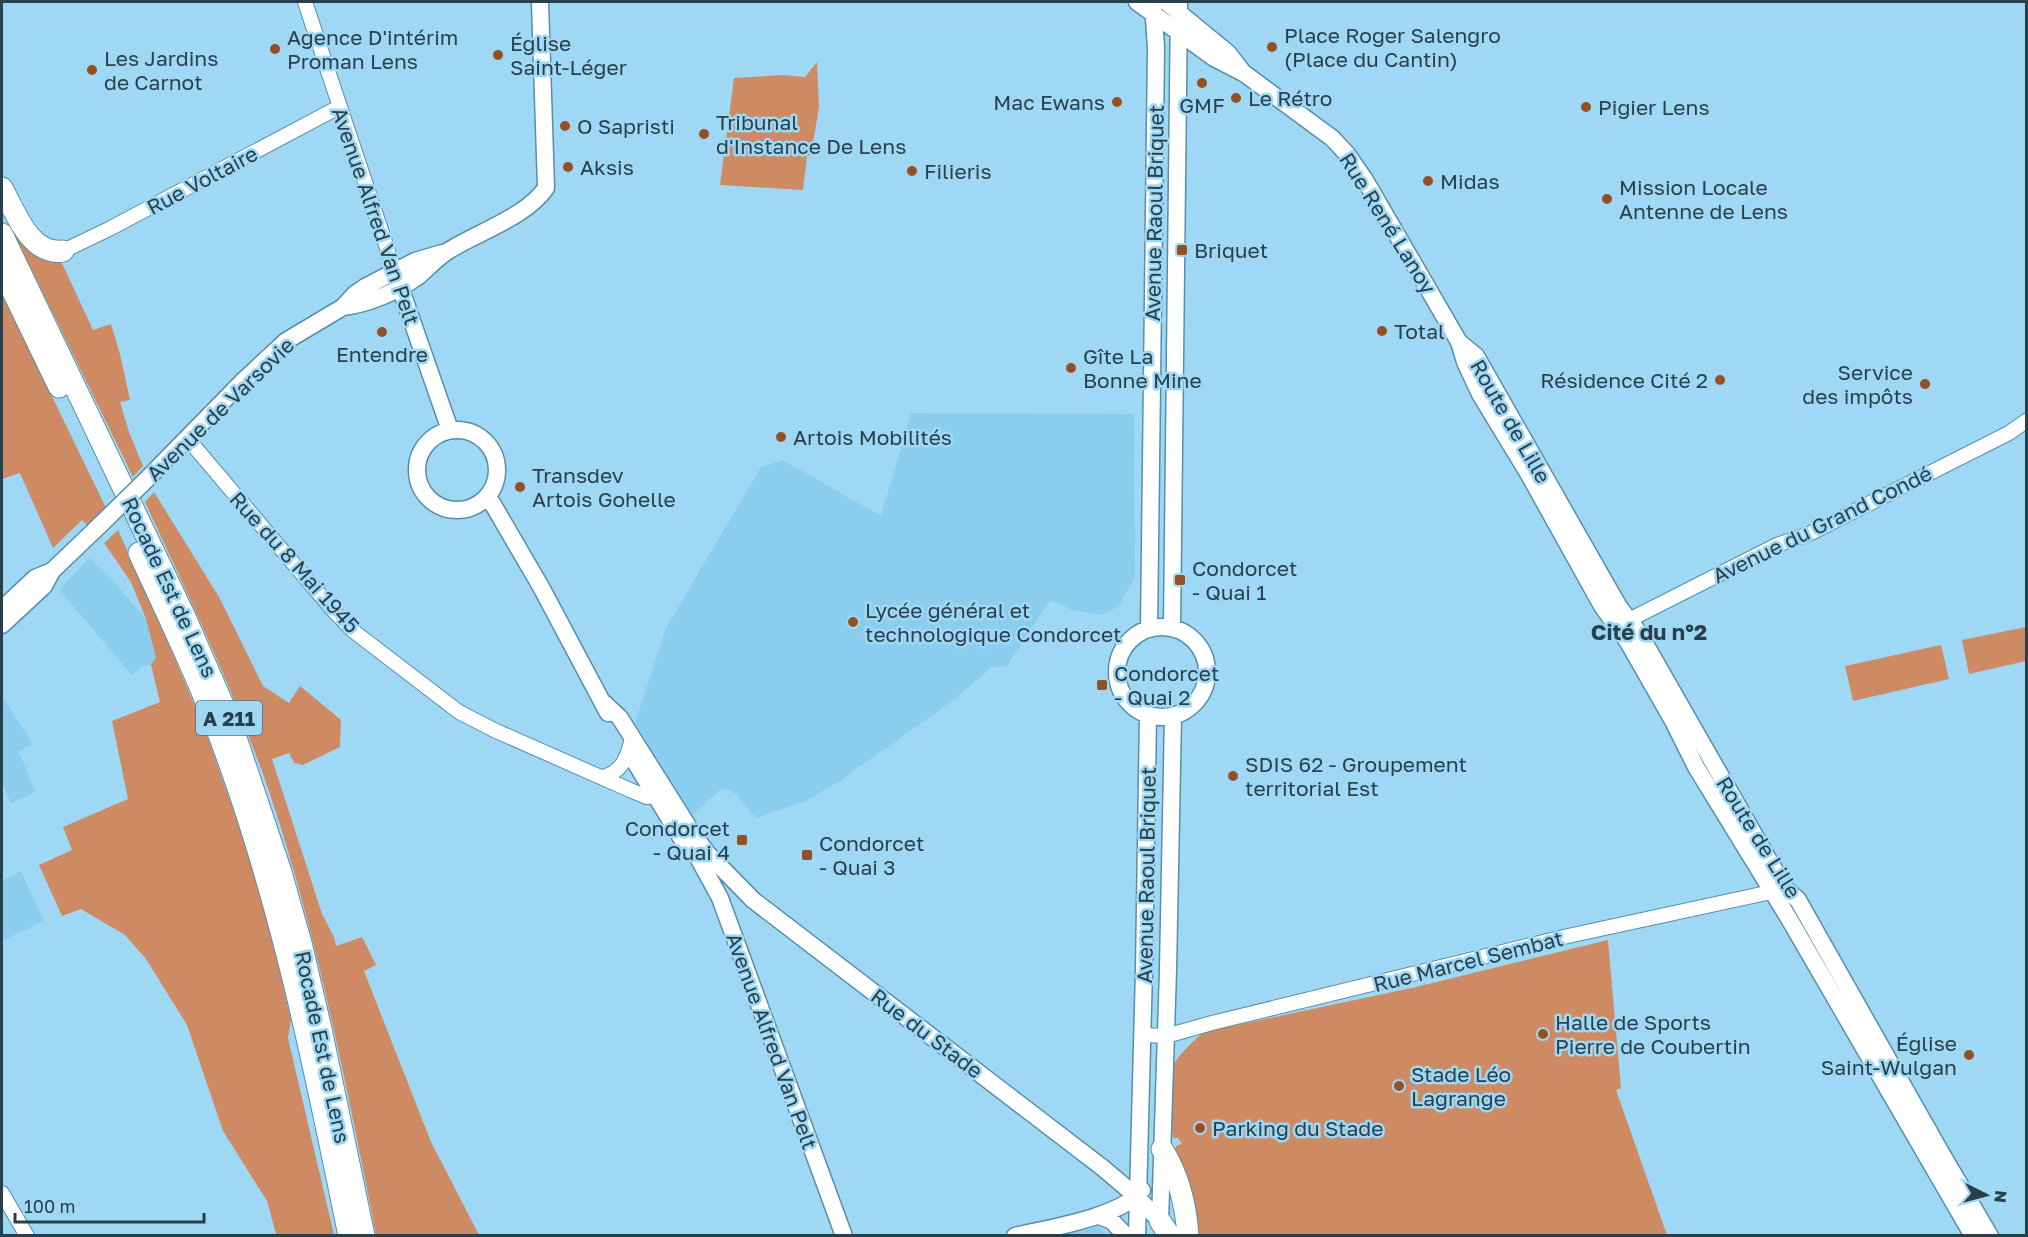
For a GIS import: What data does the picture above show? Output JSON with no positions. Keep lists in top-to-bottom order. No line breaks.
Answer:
{"streets":{"highway":["Rocade Est de Lens","A 211"],"main road":["Avenue Raoul Briquet","Avenue Alfred Van Pelt","Rue René Lanoy","Avenue de Varsovie","Route de Lille","Rue du Stade"],"street":["Rue Voltaire","Avenue du Grand Condé","Rue du 8 Mai 1945","Rue Marcel Sembat"]},"crossings":[["Rue Voltaire","Avenue Alfred Van Pelt"],["Avenue Raoul Briquet","Rue René Lanoy"],["Avenue Raoul Briquet","Rue Marcel Sembat"],["Avenue Raoul Briquet","Rue du Stade"],["Avenue Alfred Van Pelt","Avenue de Varsovie"],["Avenue Alfred Van Pelt","Rue du 8 Mai 1945"],["Avenue Alfred Van Pelt","Rue du Stade"],["Rue René Lanoy","Route de Lille"],["Avenue de Varsovie","Rue du 8 Mai 1945"],["Route de Lille","Avenue du Grand Condé"],["Route de Lille","Rue Marcel Sembat"]],"districts":["Cité du n°2"],"places":{"other":["Place Roger Salengro (Place du Cantin)","Agence D'intérim Proman Lens","Église Saint-Léger","Les Jardins de Carnot","GMF","Le Rétro","Mac Ewans","Pigier Lens","O Sapristi","Tribunal d'Instance De Lens","Aksis","Filieris","Midas","Mission Locale Antenne de Lens","Total","Entendre","Gîte La Bonne Mine","Résidence Cité 2","Service des impôts","Artois Mobilités","Transdev Artois Gohelle","Lycée général et technologique Condorcet","SDIS 62 - Groupement territorial Est","Halle de Sports Pierre de Coubertin","Église Saint-Wulgan","Stade Léo Lagrange","Parking du Stade"],"transit":["Briquet","Condorcet - Quai 1","Condorcet - Quai 2","Condorcet - Quai 4","Condorcet - Quai 3"]},"scale_bar":"100 m","north":"right"}
